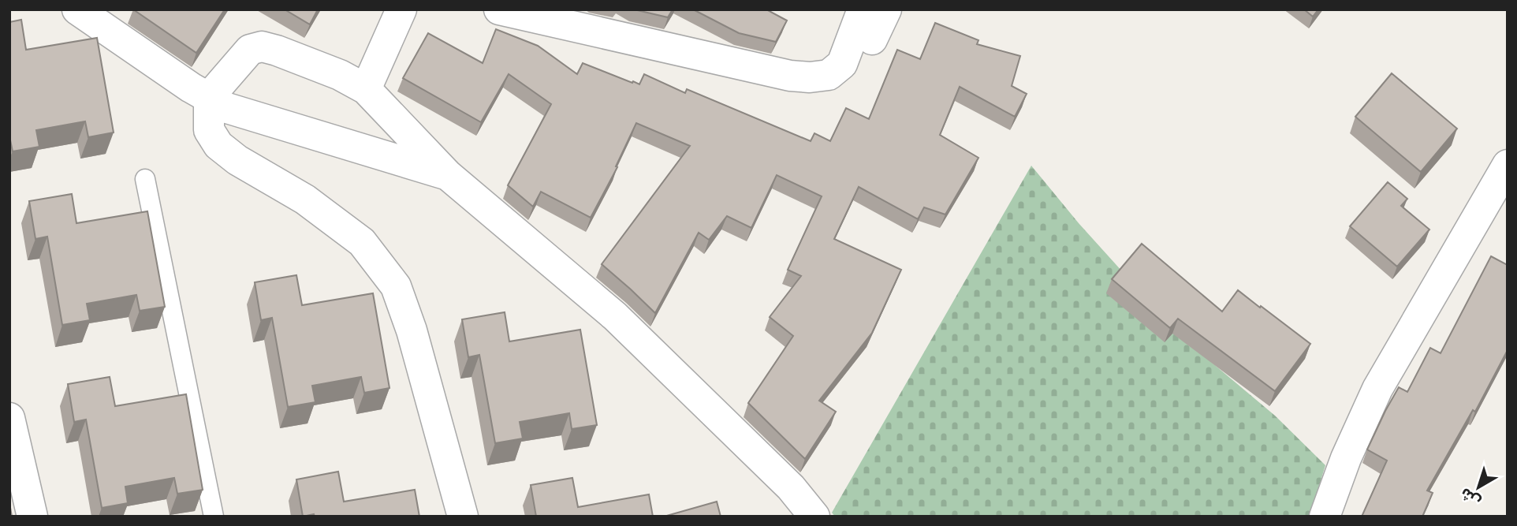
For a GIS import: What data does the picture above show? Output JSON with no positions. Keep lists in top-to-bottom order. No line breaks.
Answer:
{"north":"bottom left"}
